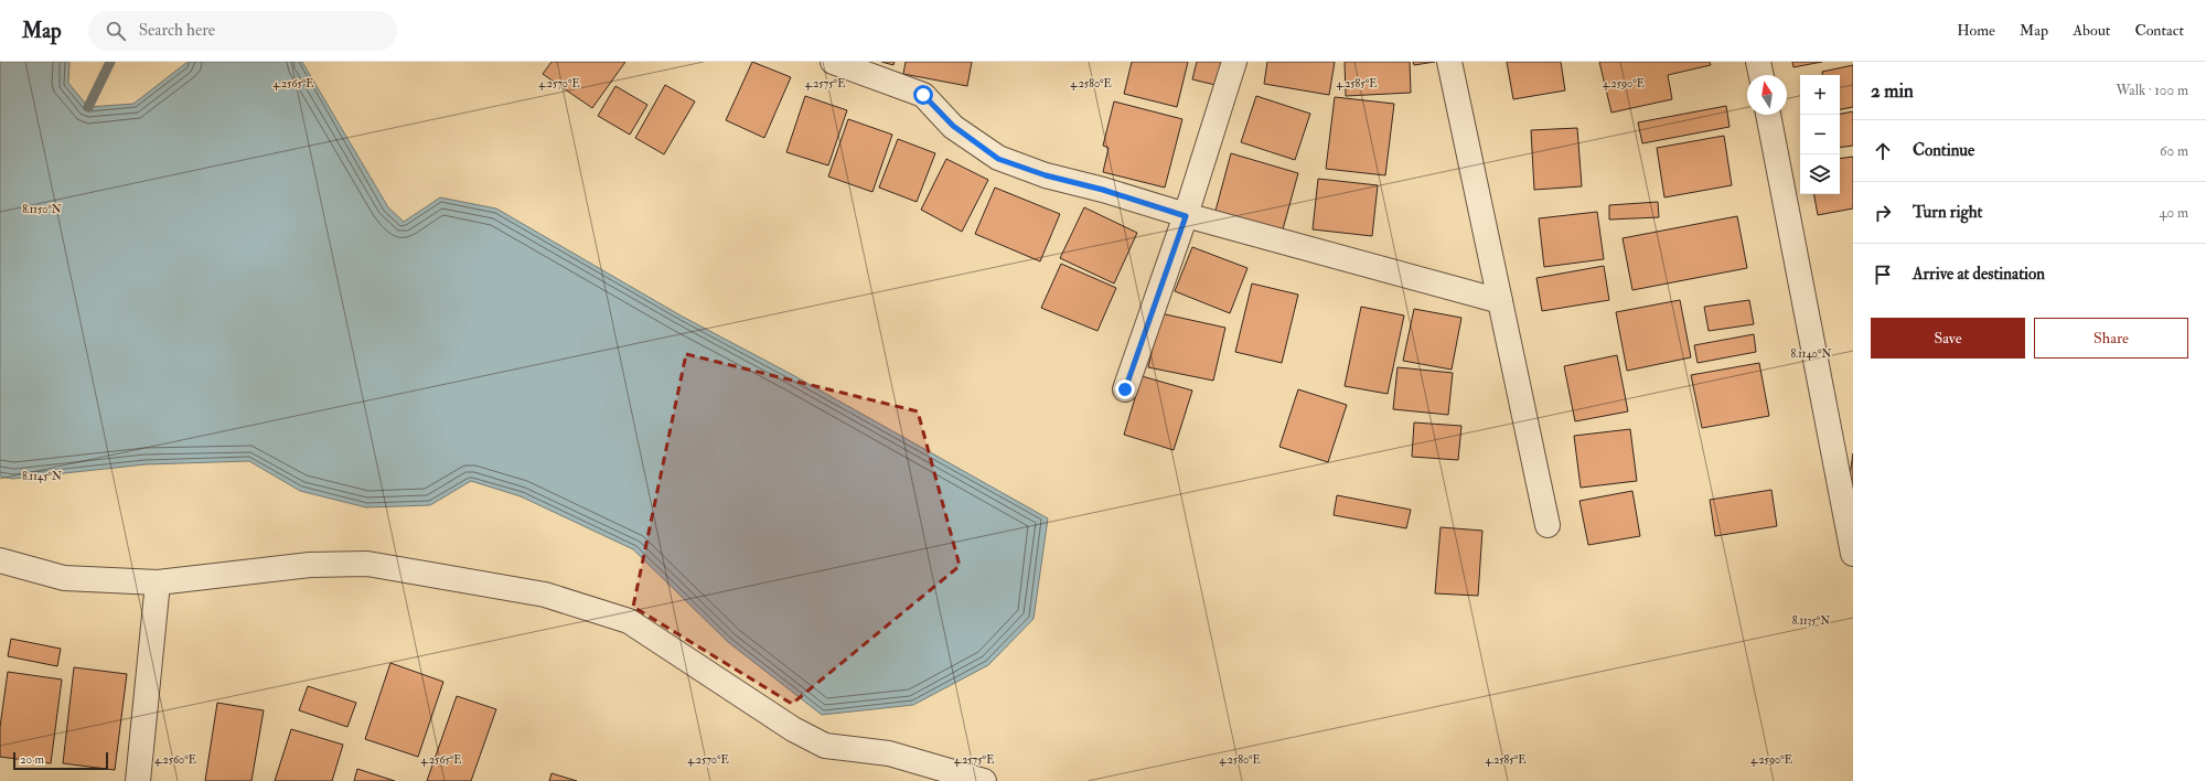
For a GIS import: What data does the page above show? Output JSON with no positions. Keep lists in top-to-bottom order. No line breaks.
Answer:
{"scale_bar":"20 m","north":"top","page":{"header":"Map","search":"Search here","nav":["Home","Map","About","Contact"],"heading":["2 min","Walk · 100 m"],"map_buttons":["+","−"],"list":[["Continue","60 m"],["Turn right","40 m"],"Arrive at destination"],"buttons":["Save","Share"],"scale":"20 m"},"coordinates":["4.2565°E","4.2570°E","4.2575°E","4.2580°E","4.2585°E","4.2590°E","8.1150°N","8.1140°N","8.1145°N","8.1135°N","4.2560°E"]}
